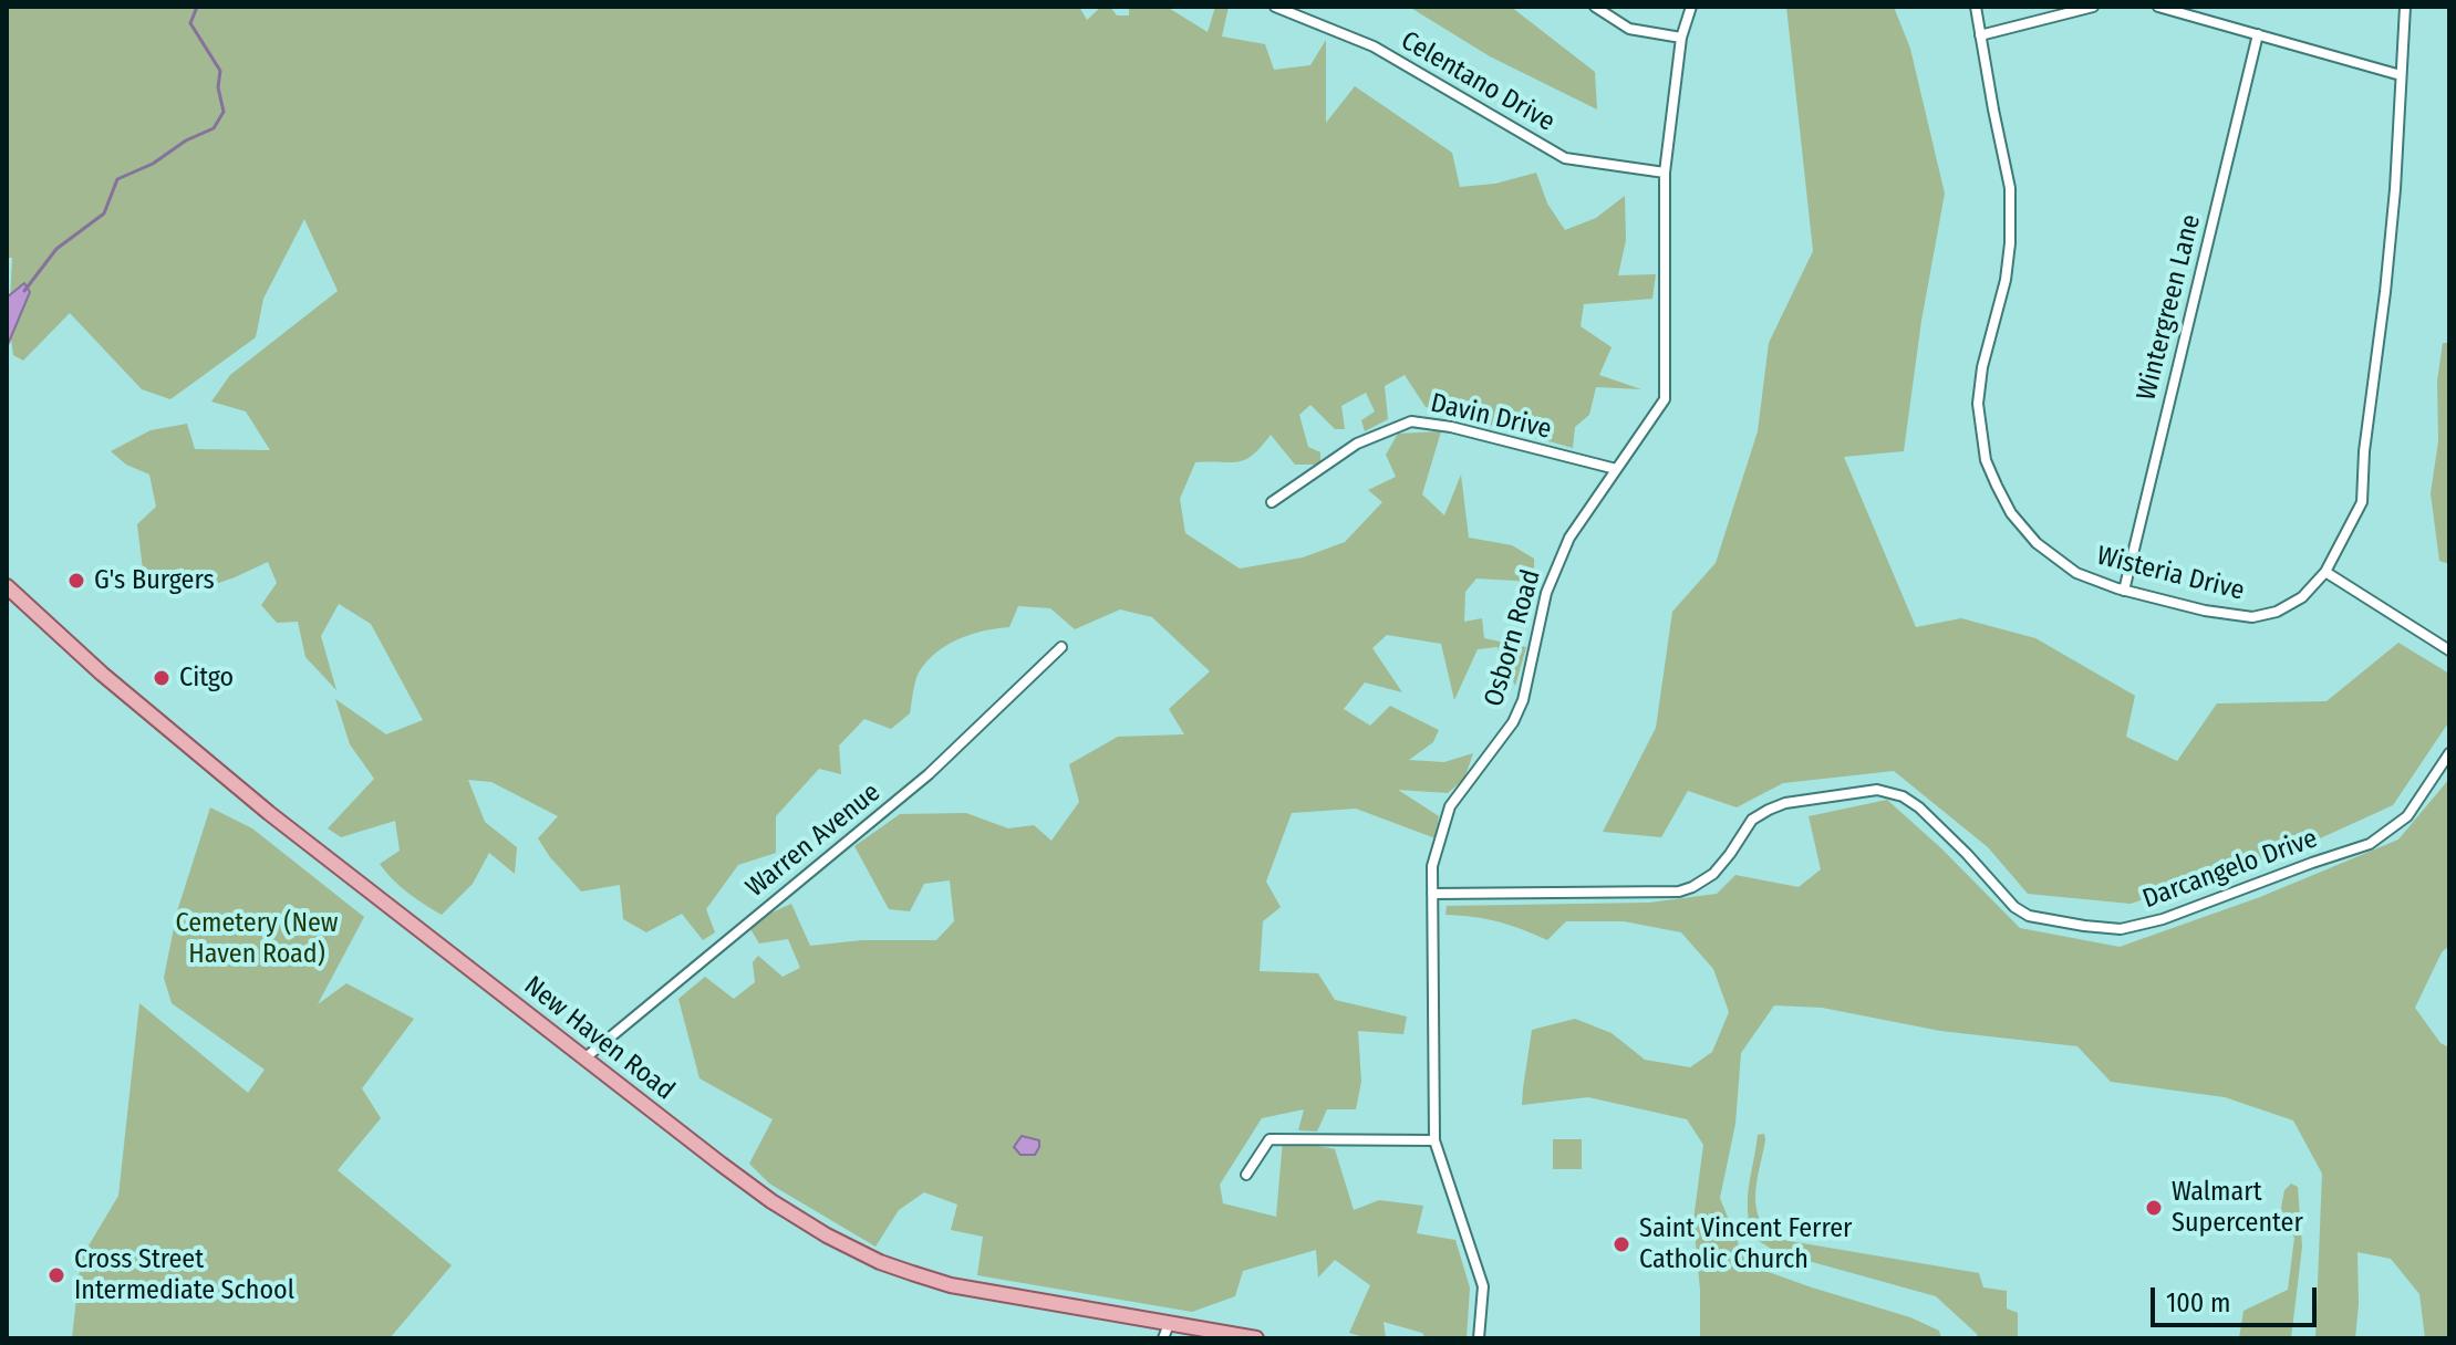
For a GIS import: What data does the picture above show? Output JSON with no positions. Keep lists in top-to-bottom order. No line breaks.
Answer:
{"streets":{"main road":["New Haven Road"],"street":["Celentano Drive","Wintergreen Lane","Davin Drive","Wisteria Drive","Osborn Road","Warren Avenue","Darcangelo Drive"]},"crossings":[["Celentano Drive","Osborn Road"],["Wintergreen Lane","Wisteria Drive"],["Davin Drive","Osborn Road"],["Osborn Road","Darcangelo Drive"],["Warren Avenue","New Haven Road"]],"parks":["Cemetery (New Haven Road)"],"places":["G's Burgers","Citgo","Walmart Supercenter","Saint Vincent Ferrer Catholic Church","Cross Street Intermediate School"],"scale_bar":"100 m"}
